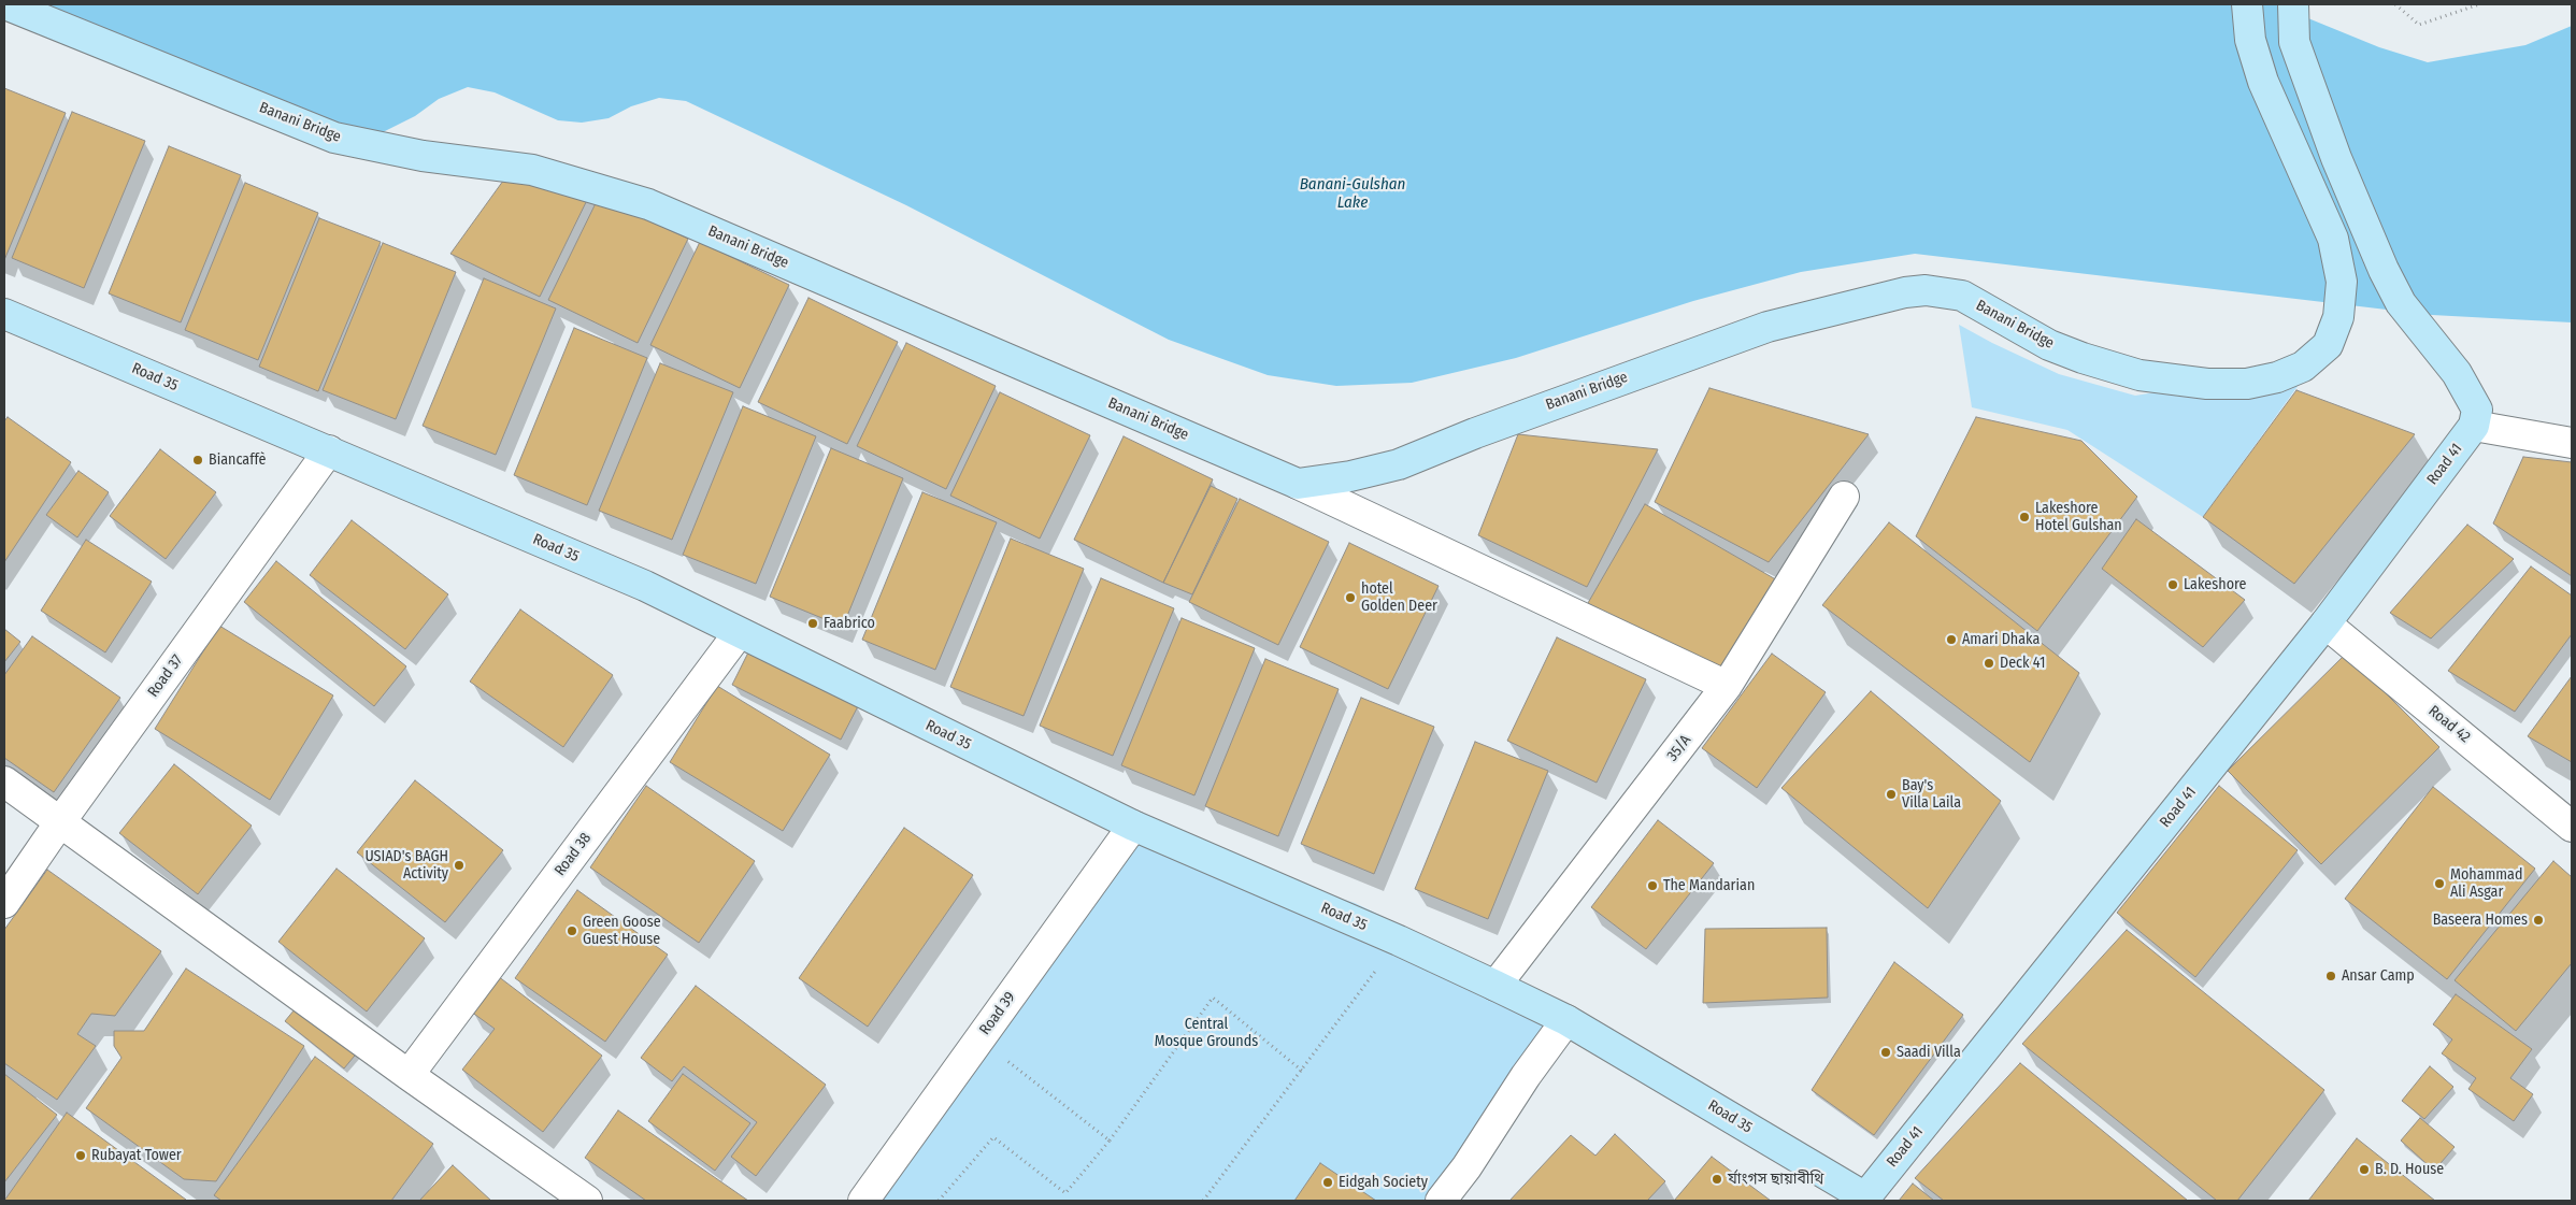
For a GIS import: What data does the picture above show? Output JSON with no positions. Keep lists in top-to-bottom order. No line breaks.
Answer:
{"streets":{"main road":["Banani Bridge","Road 35","Road 41"],"street":["Road 37","Road 42","35/A","Road 38","Road 39"]},"crossings":[["Road 35","Road 41"],["Road 35","Road 37"],["Road 35","35/A"],["Road 35","Road 38"],["Road 35","Road 39"],["Road 41","Road 42"]],"water":["Banani-Gulshan Lake"],"parks":["Central Mosque Grounds"],"places":["Biancaffè","Lakeshore Hotel Gulshan","Lakeshore","hotel Golden Deer","Faabrico","Amari Dhaka","Deck 41","Bay's Villa Laila","USIAD's BAGH Activity","Mohammad Ali Asgar","The Mandarian","Baseera Homes","Green Goose Guest House","Ansar Camp","Saadi Villa","Rubayat Tower","B. D. House","র্যাংগস ছায়াবীথি","Eidgah Society"]}
